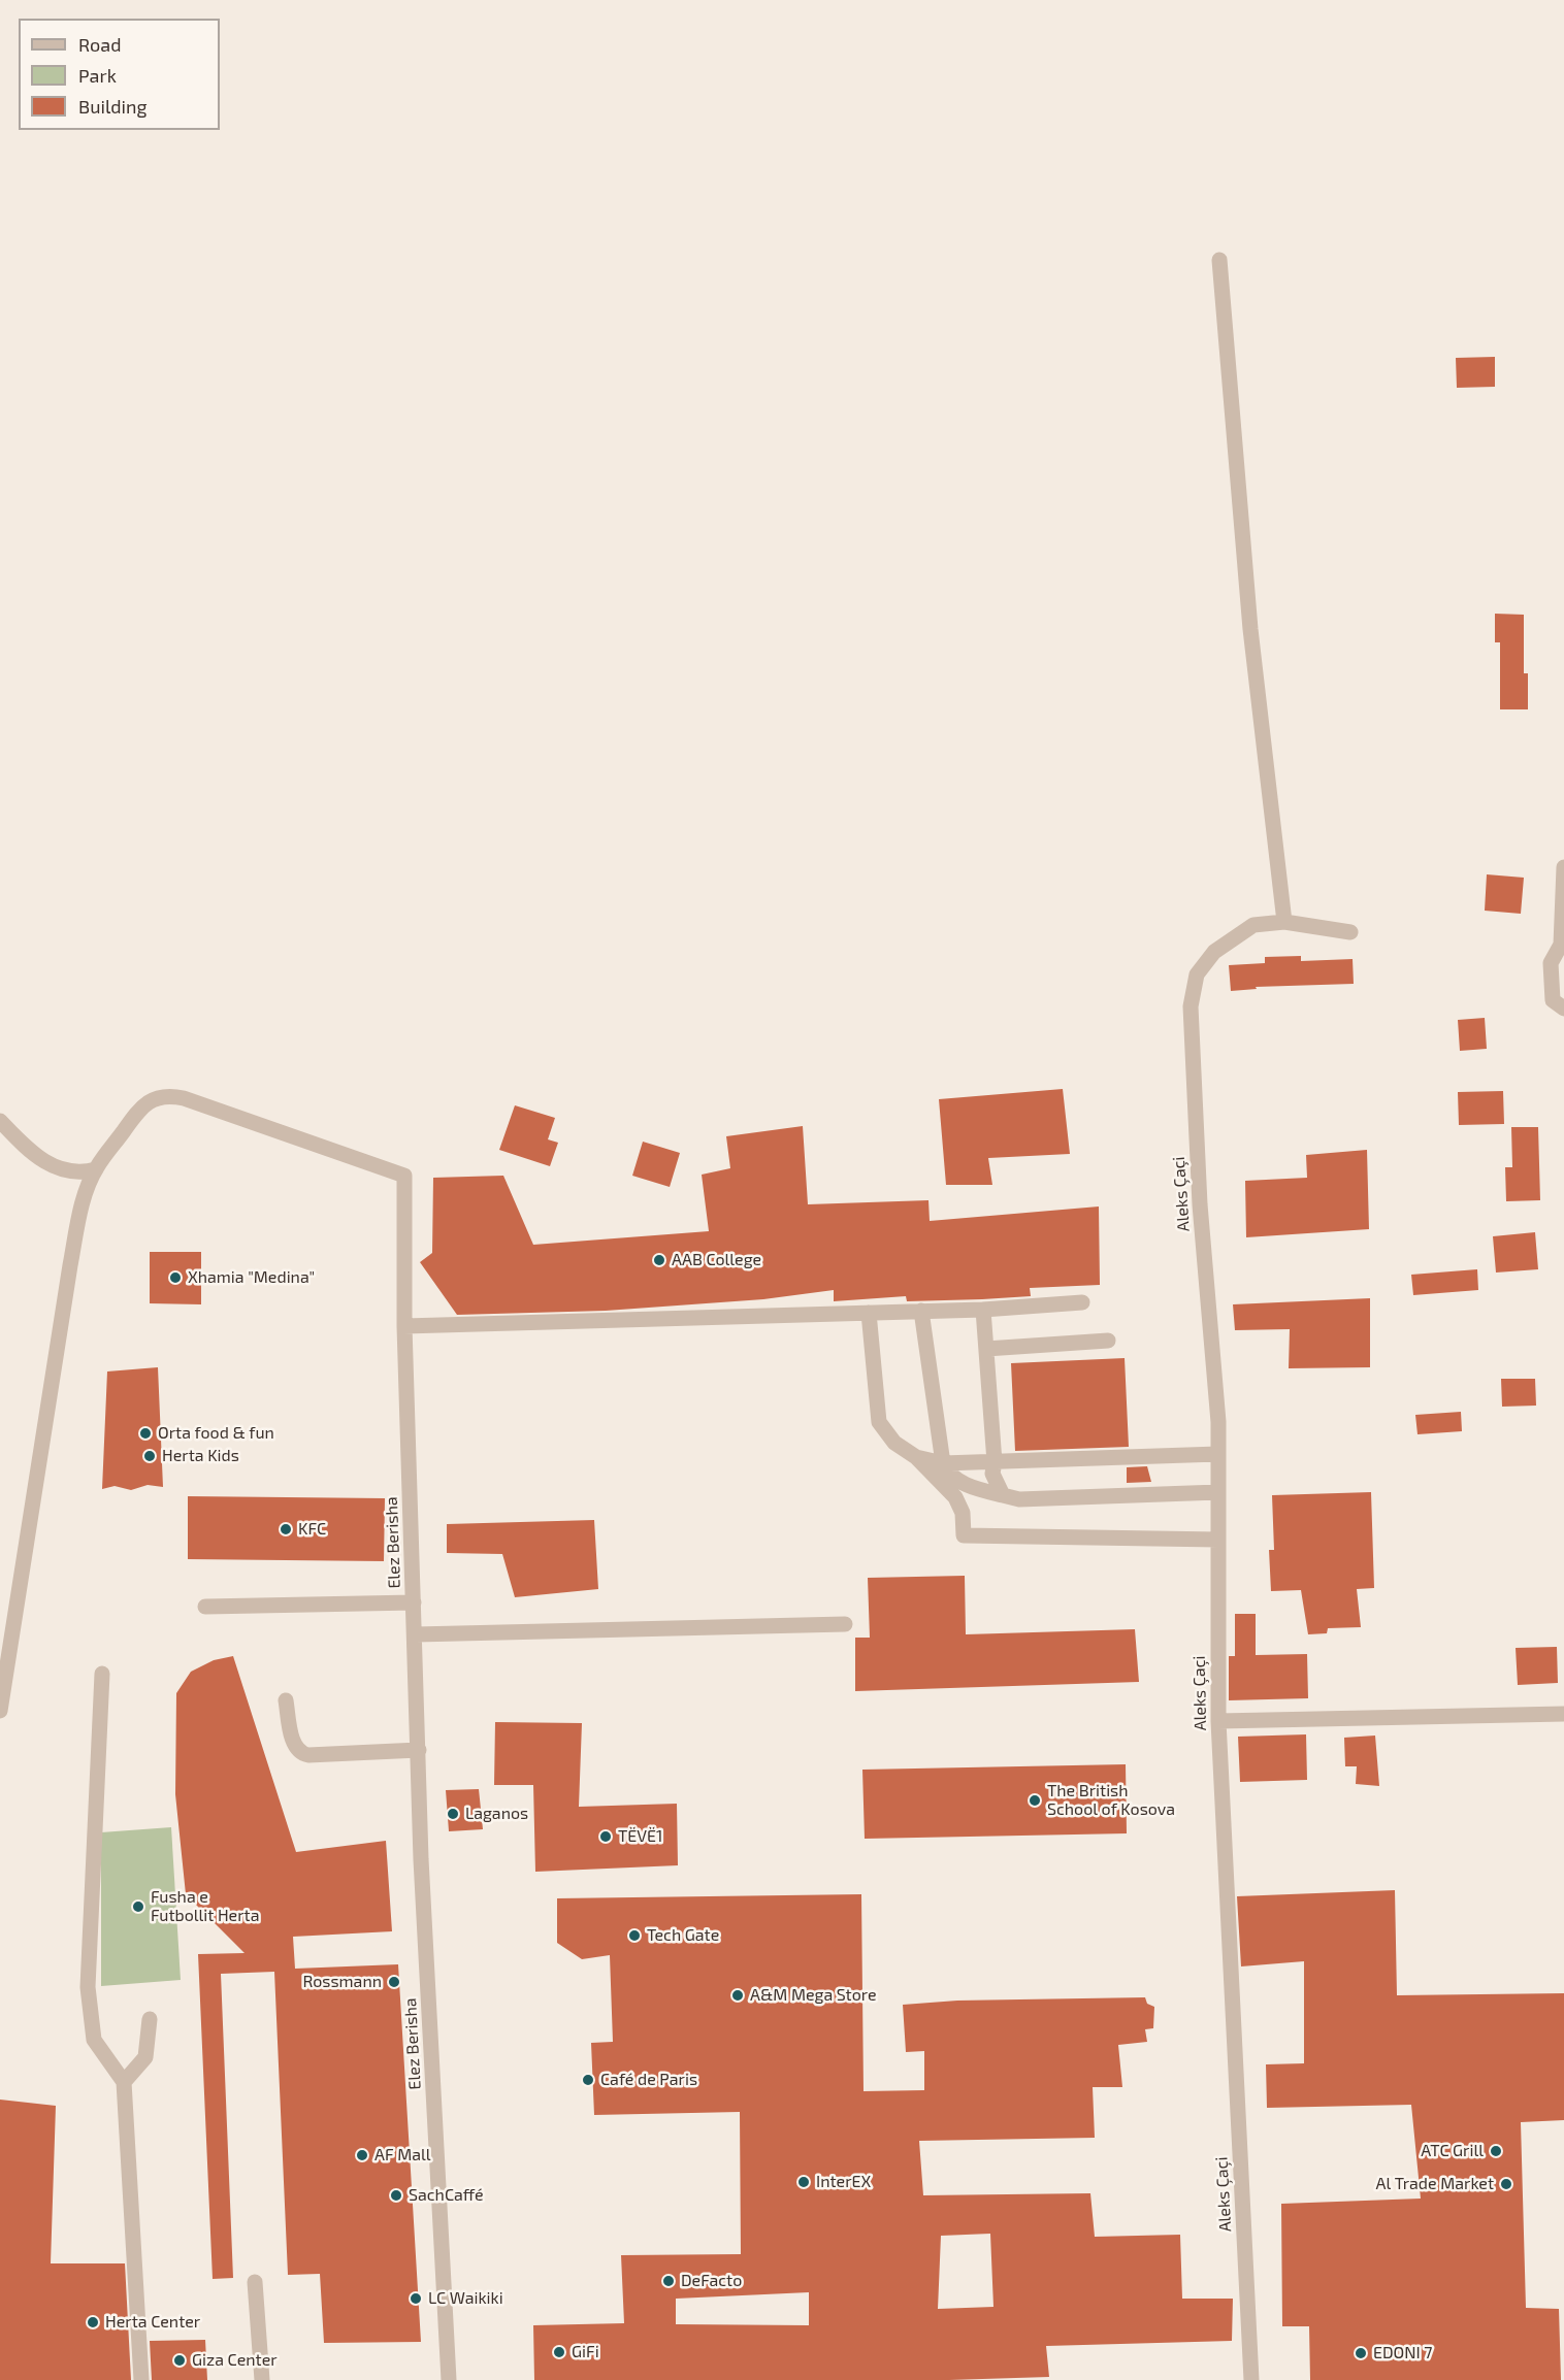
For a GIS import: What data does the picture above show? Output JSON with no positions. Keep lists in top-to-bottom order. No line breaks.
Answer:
{"streets":{"street":["Aleks Çaçi","Elez Berisha"]},"places":["AAB College","Xhamia \"Medina\"","Orta food & fun","Herta Kids","KFC","The British School of Kosova","Laganos","TËVË1","Fusha e Futbollit Herta","Tech Gate","Rossmann","A&M Mega Store","Café de Paris","ATC Grill","AF Mall","InterEX","Al Trade Market","SachCaffé","DeFacto","LC Waikiki","Herta Center","GiFi","EDONI 7","Giza Center"],"legend":["Road","Park","Building"]}
